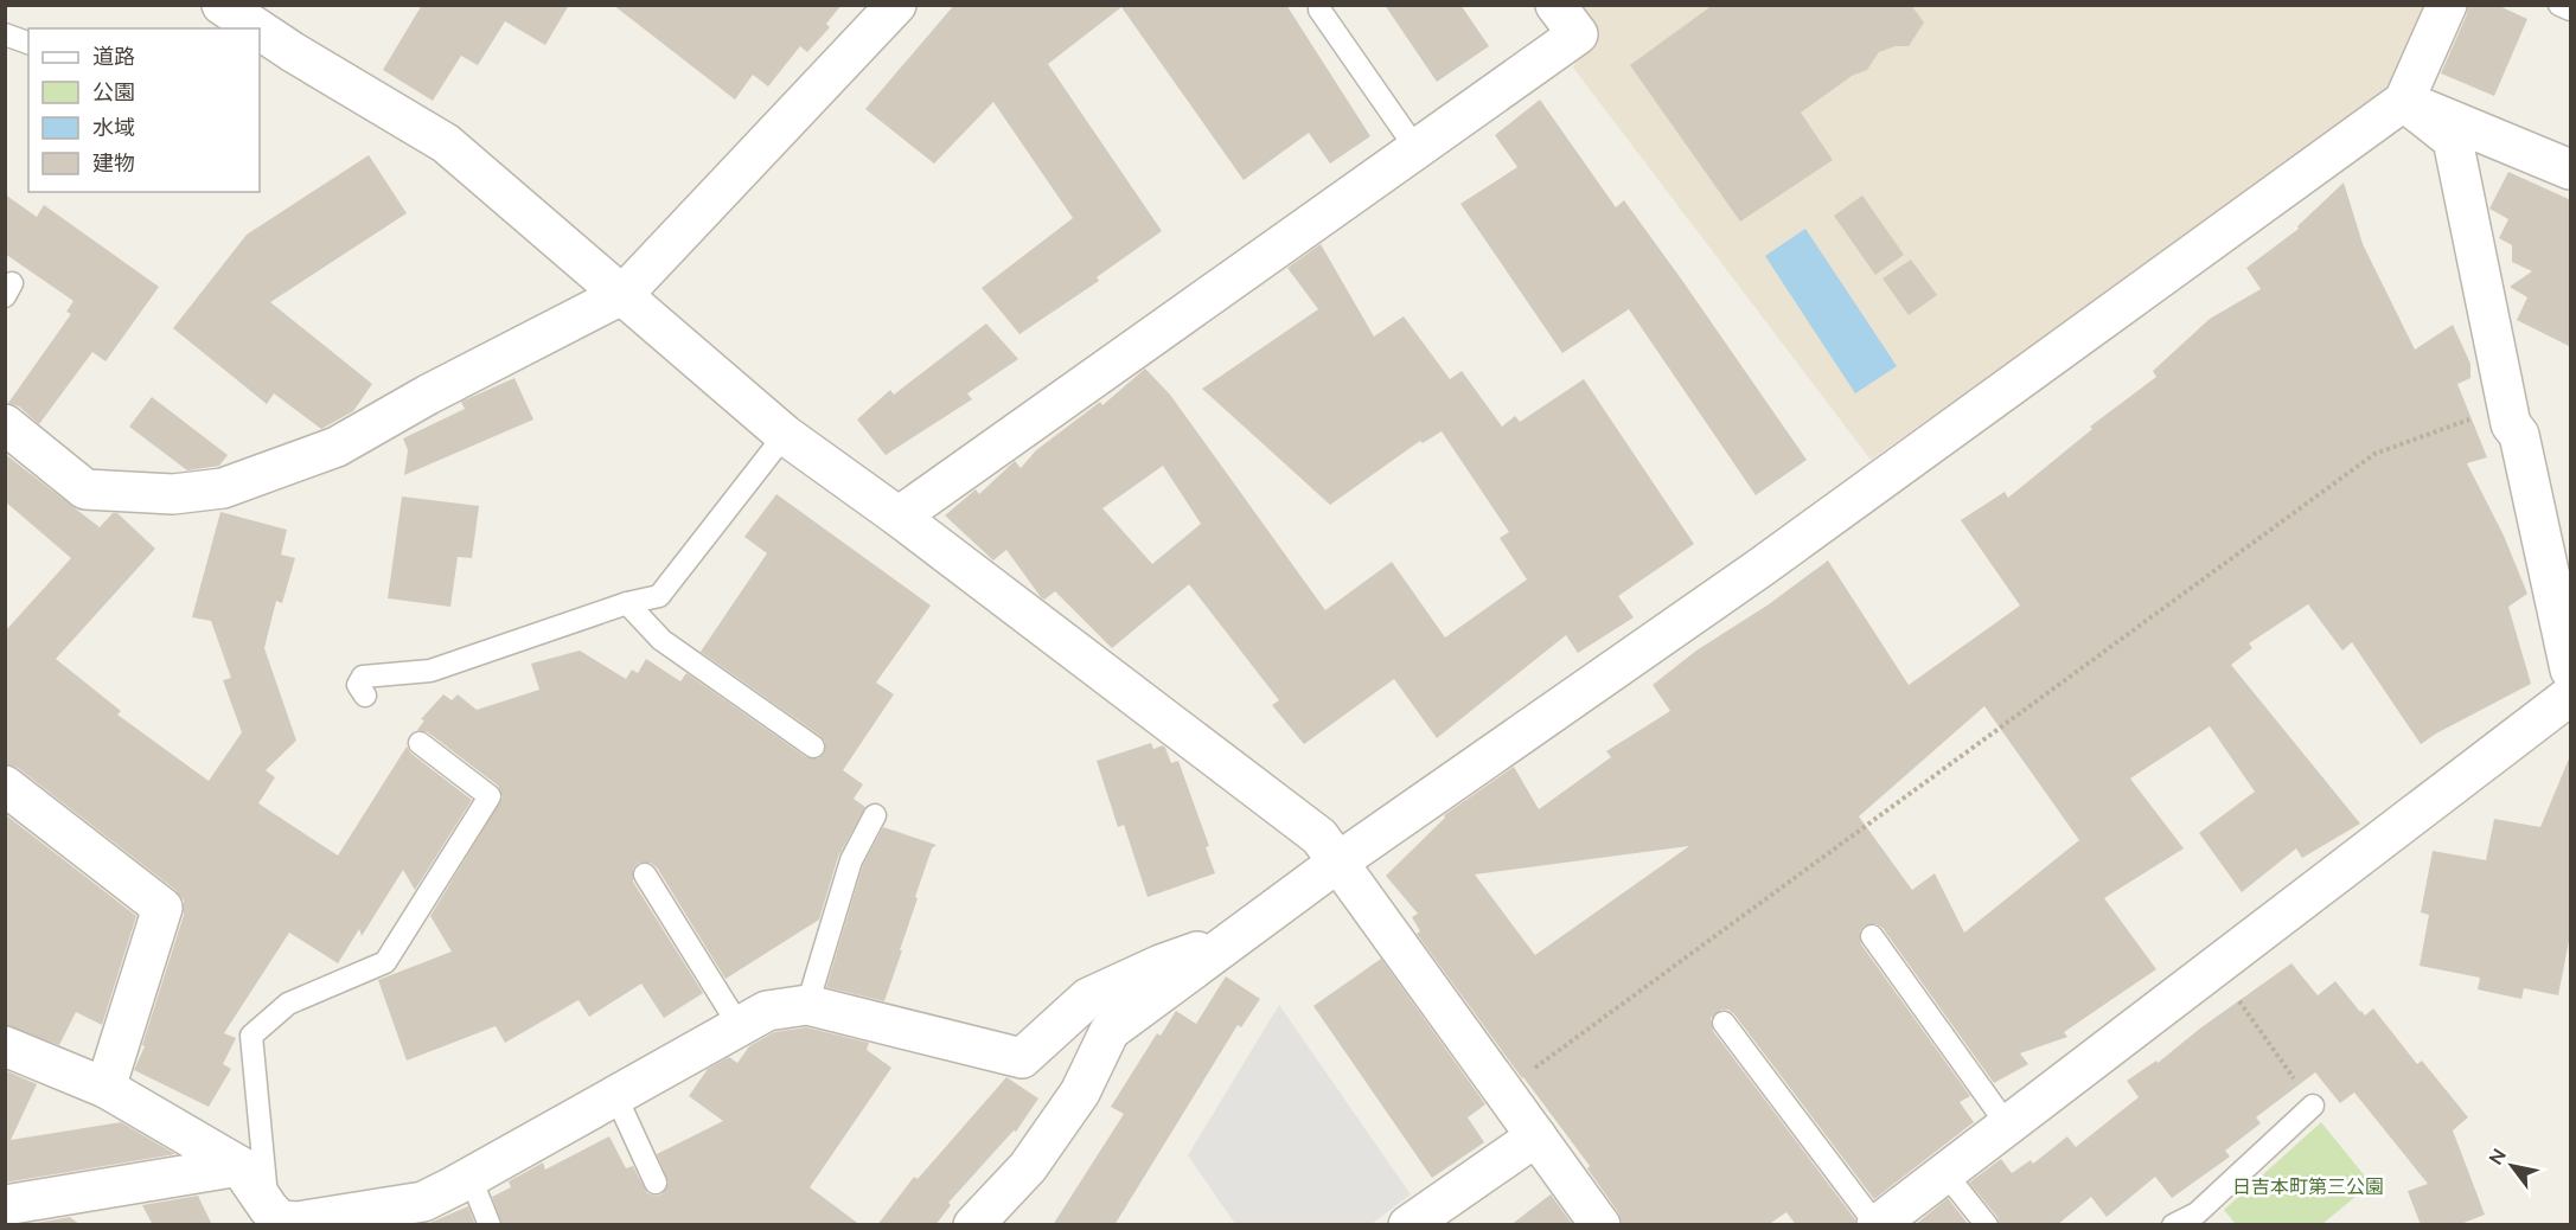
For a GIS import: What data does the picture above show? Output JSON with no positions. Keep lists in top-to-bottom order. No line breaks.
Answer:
{"parks":["日吉本町第三公園"],"legend":["道路","公園","水域","建物"],"north":"top left"}
